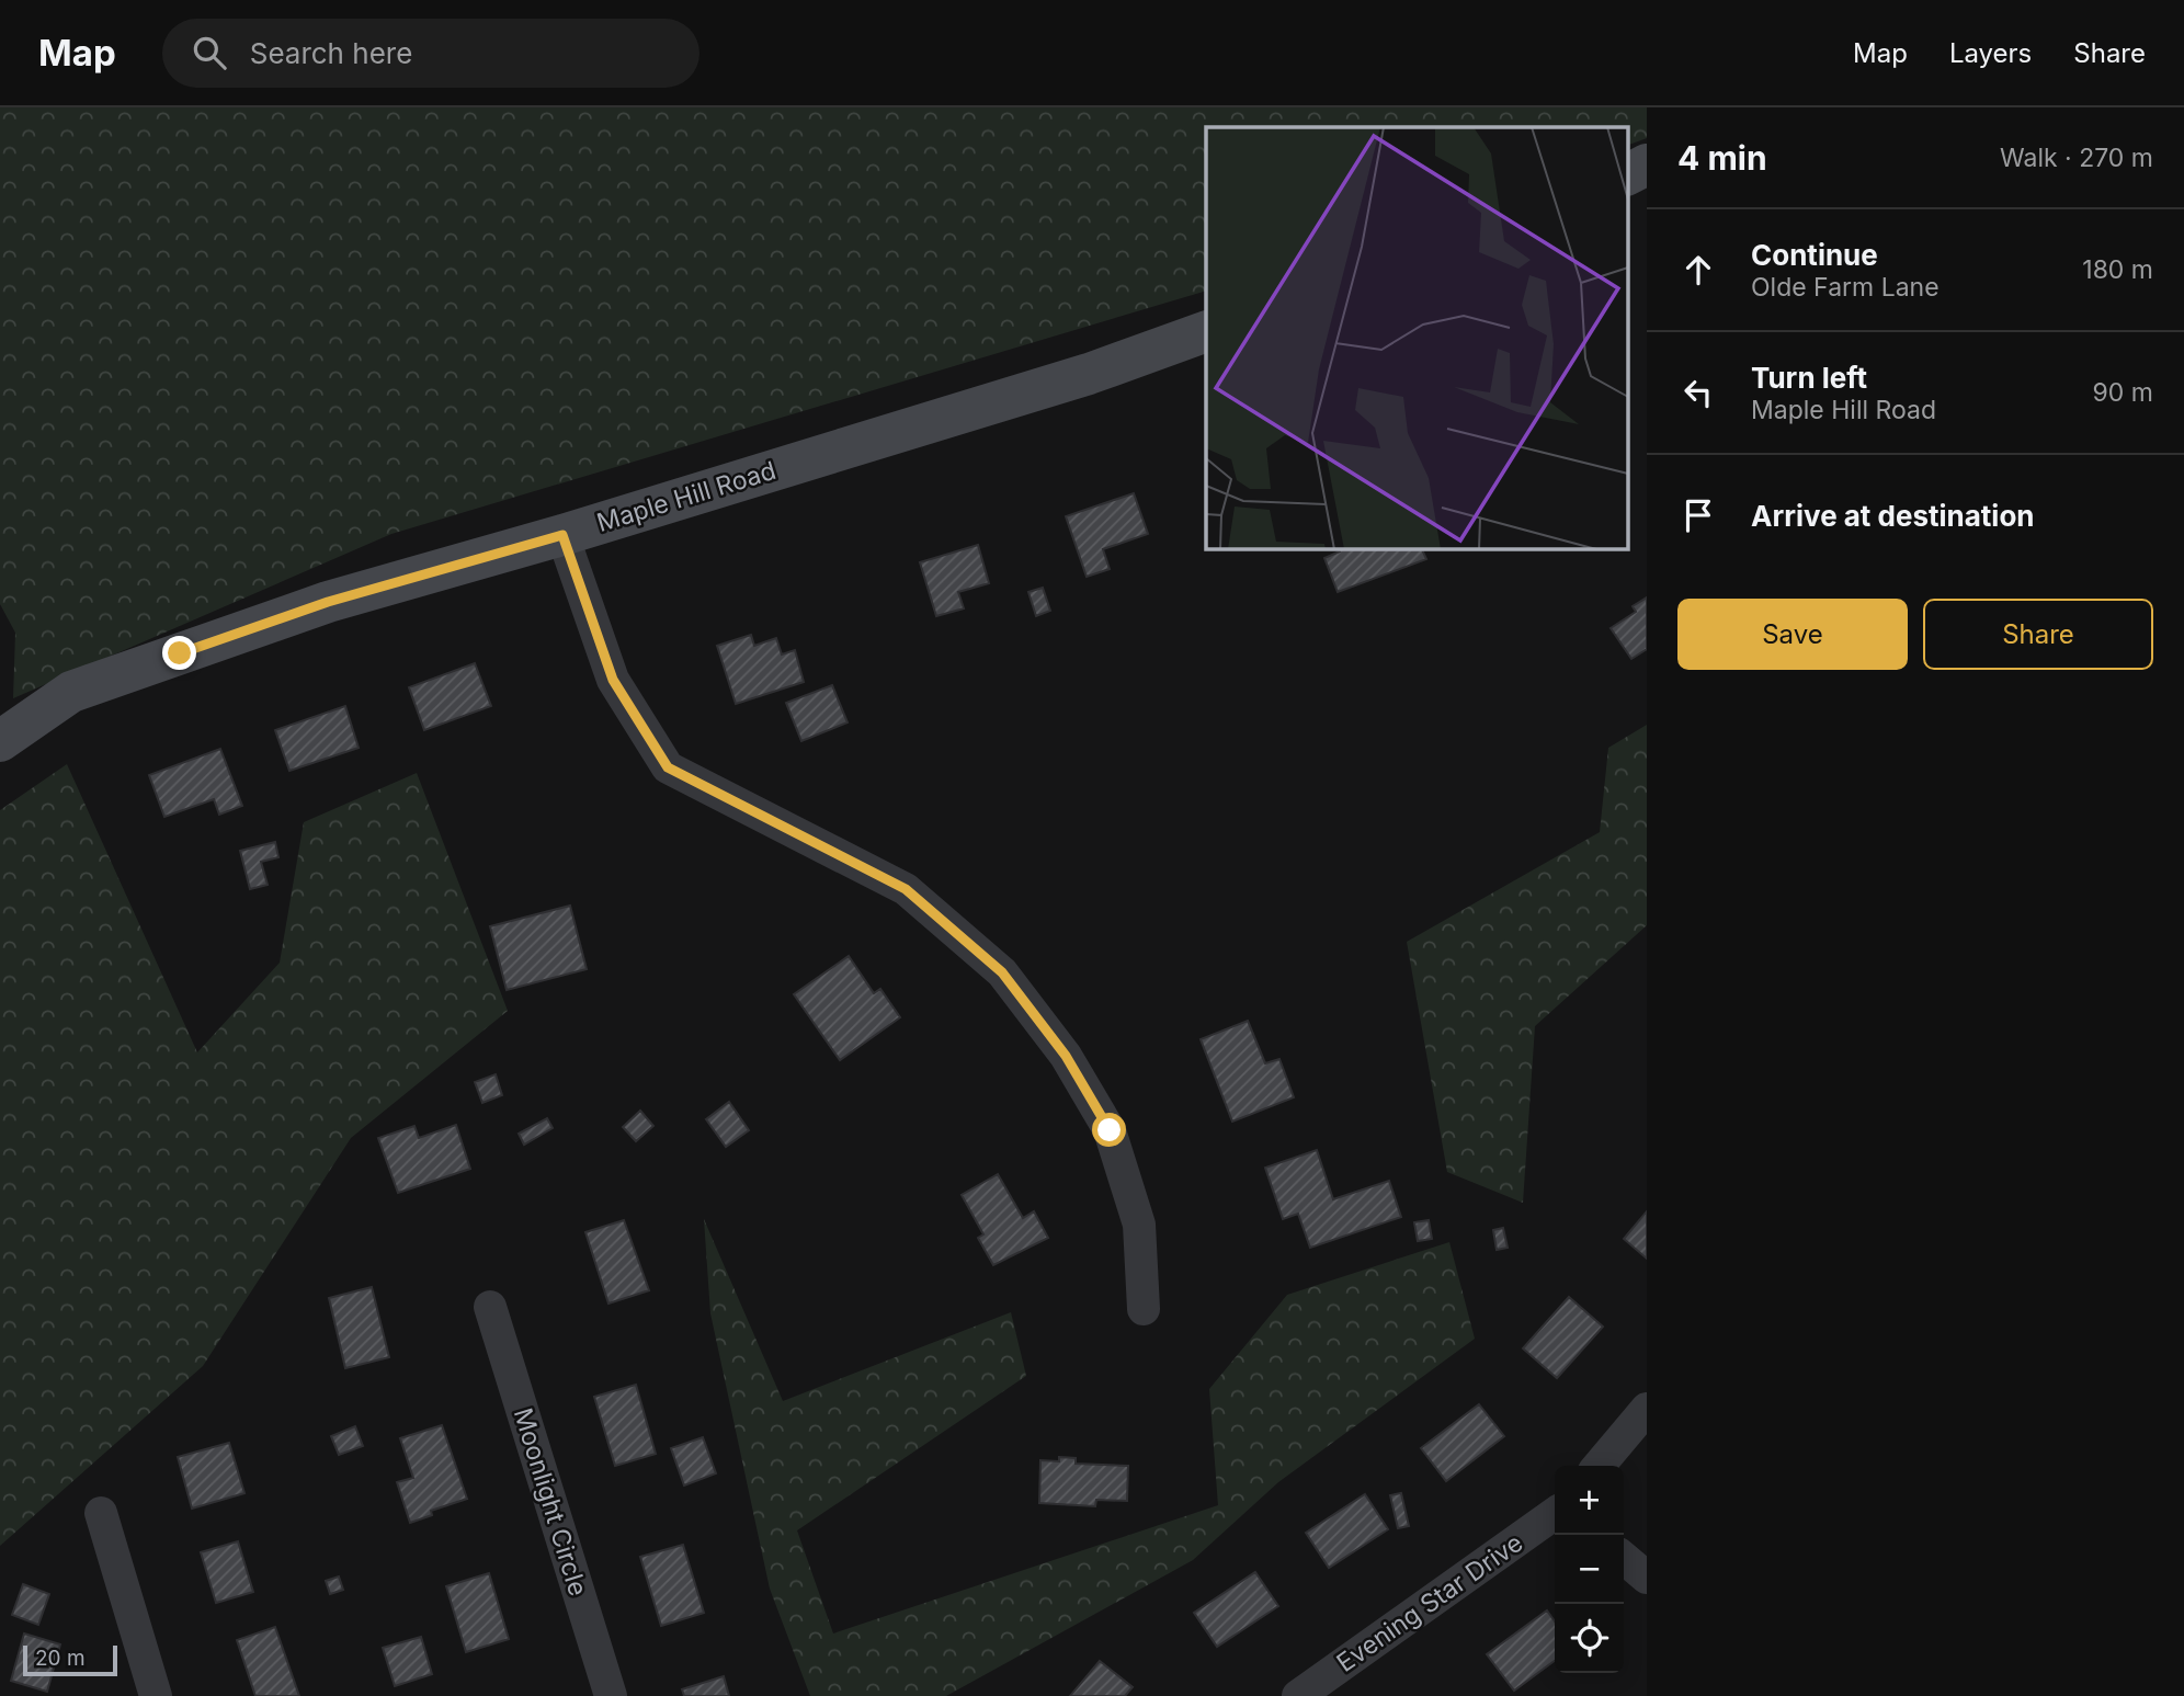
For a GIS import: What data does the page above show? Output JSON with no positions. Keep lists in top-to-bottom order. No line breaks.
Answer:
{"streets":{"street":["Maple Hill Road","Moonlight Circle","Evening Star Drive"]},"scale_bar":"20 m","page":{"header":"Map","search":"Search here","nav":["Map","Layers","Share"],"heading":["4 min","Walk · 270 m"],"list":[["Continue","Olde Farm Lane","180 m"],["Turn left","Maple Hill Road","90 m"],"Arrive at destination"],"buttons":["Save","Share"],"map_buttons":["+","−"],"scale":"20 m"}}
